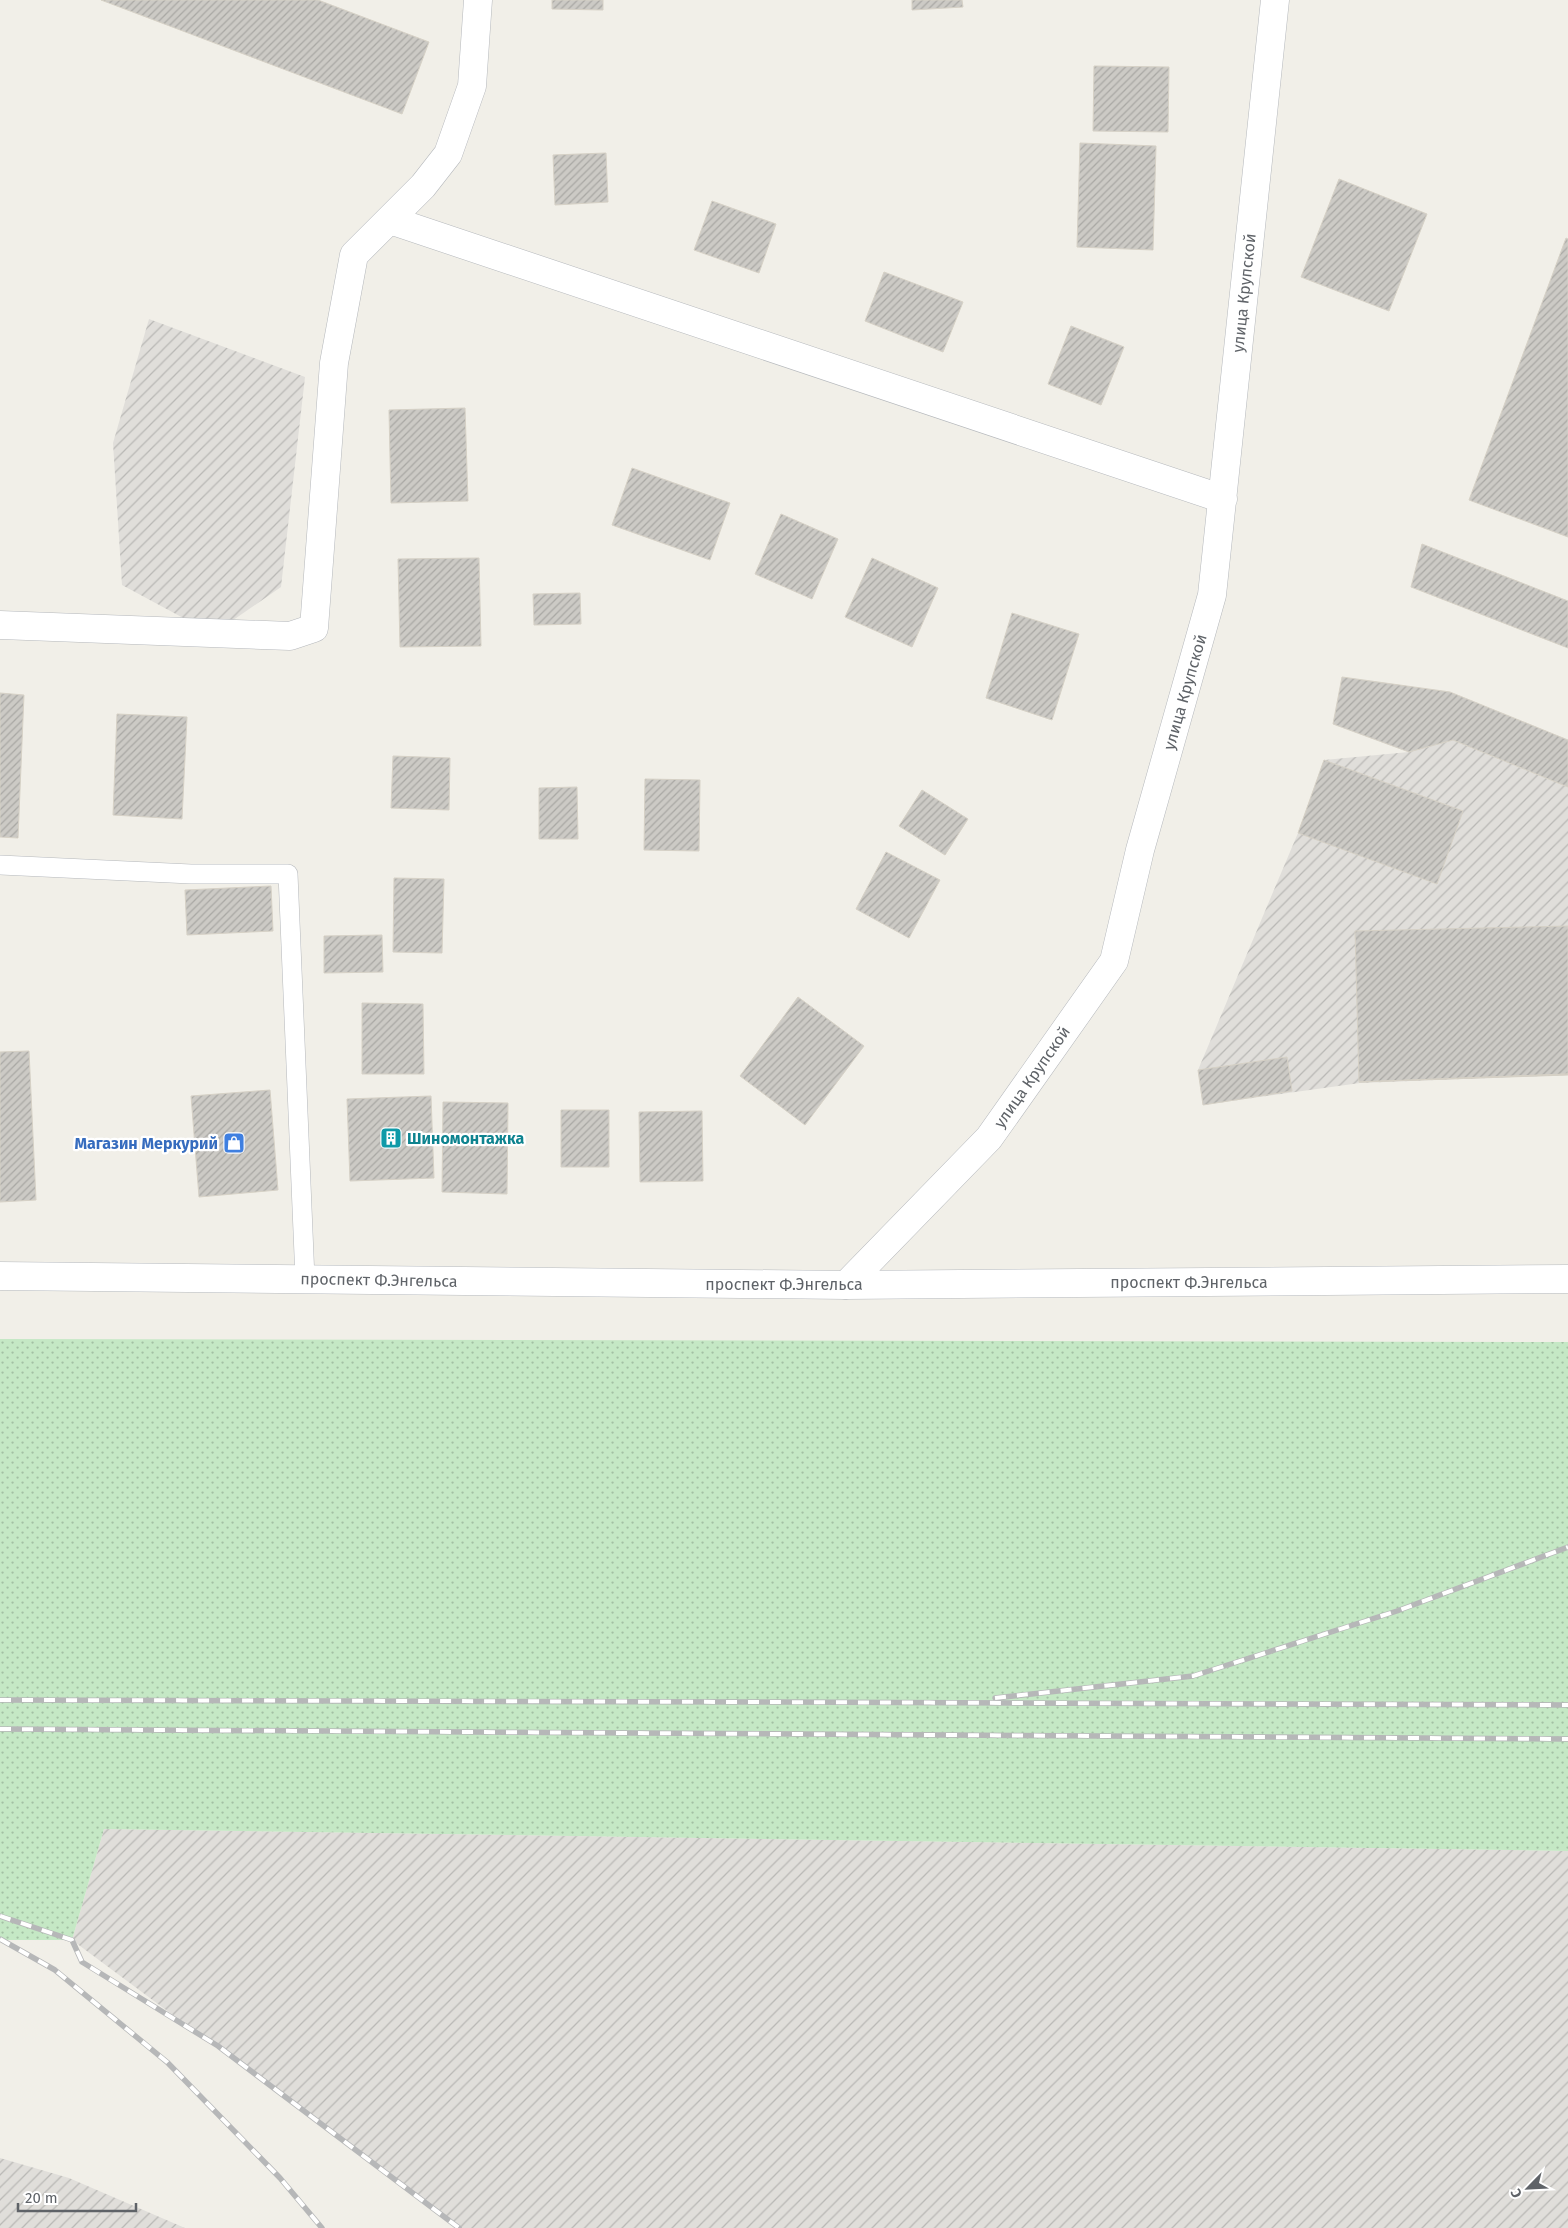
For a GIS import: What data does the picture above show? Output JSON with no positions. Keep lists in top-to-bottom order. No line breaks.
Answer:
{"streets":{"street":["улица Крупской","проспект Ф.Энгельса"]},"crossings":[["улица Крупской","проспект Ф.Энгельса"]],"places":{"building":["Шиномонтажка"],"shop":["Магазин Меркурий"]},"scale_bar":"20 m","north":"bottom left"}
